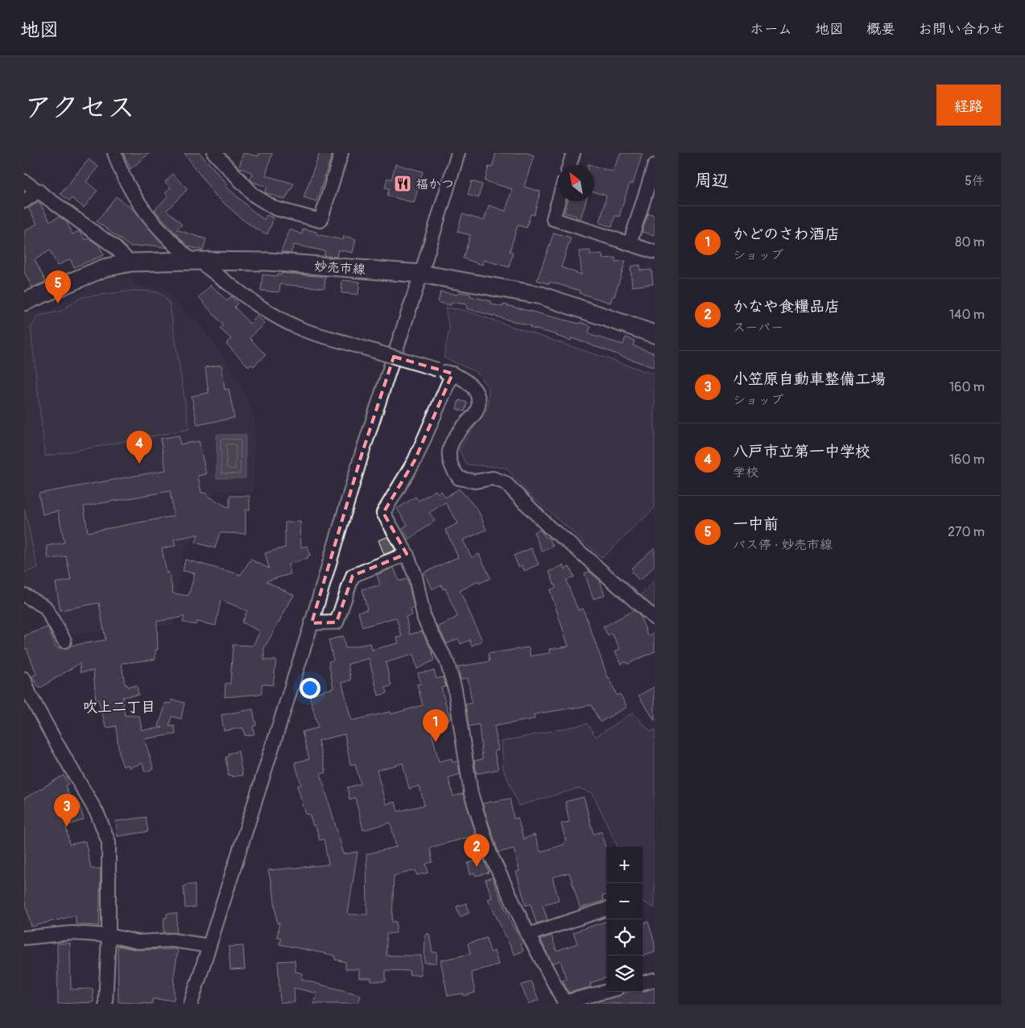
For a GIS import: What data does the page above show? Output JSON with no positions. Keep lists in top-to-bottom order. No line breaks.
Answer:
{"streets":{"main road":["妙売市線"]},"districts":["吹上二丁目"],"places":{"restaurant":["福かつ"]},"north":"top left","page":{"header":"地図","nav":["ホーム","地図","概要","お問い合わせ"],"title":"アクセス","buttons":"経路","heading":["周辺","5件"],"list":[{"mark":"1","name":"かどのさわ酒店","note":"ショップ","value":"80 m"},{"mark":"2","name":"かなや食糧品店","note":"スーパー","value":"140 m"},{"mark":"3","name":"小笠原自動車整備工場","note":"ショップ","value":"160 m"},{"mark":"4","name":"八戸市立第一中学校","note":"学校","value":"160 m"},{"mark":"5","name":"一中前","note":"バス停 · 妙売市線","value":"270 m"}],"pins":["5","4","1","3","2"],"map_buttons":["+","−"]}}
